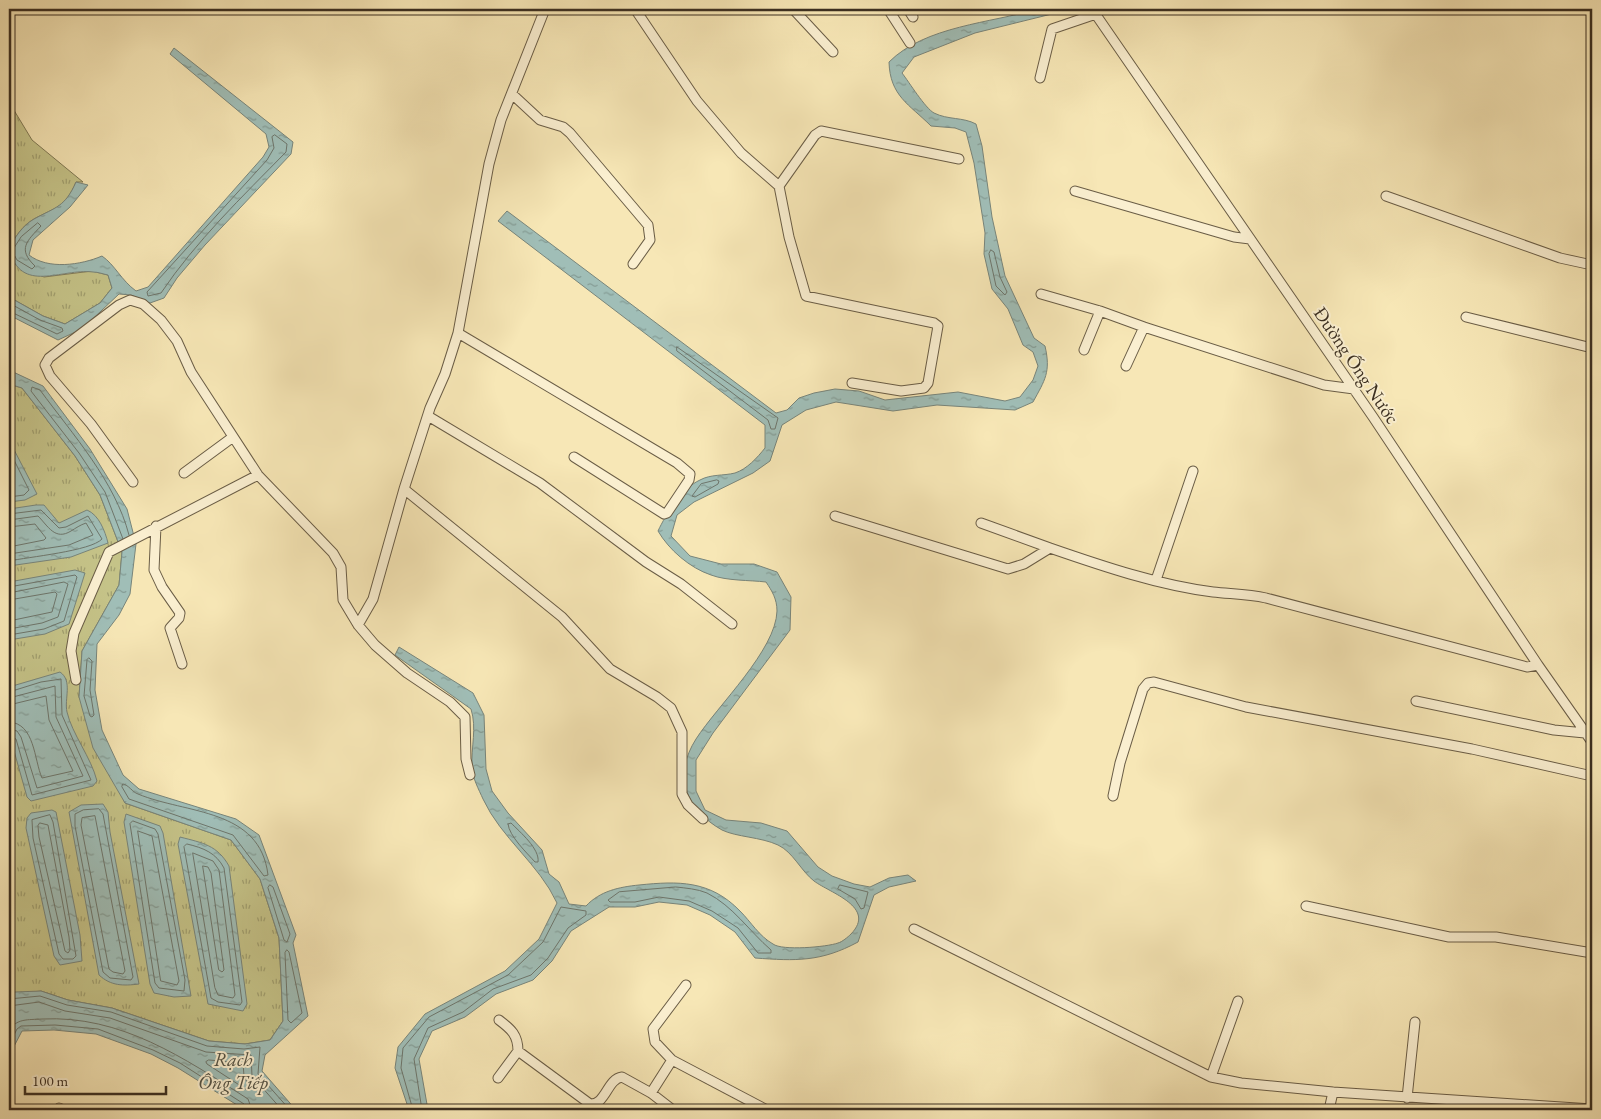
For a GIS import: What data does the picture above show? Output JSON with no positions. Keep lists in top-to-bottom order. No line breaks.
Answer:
{"streets":{"street":["Đường Ống Nước"]},"water":["Rạch Ông Tiếp"],"scale_bar":"100 m"}
